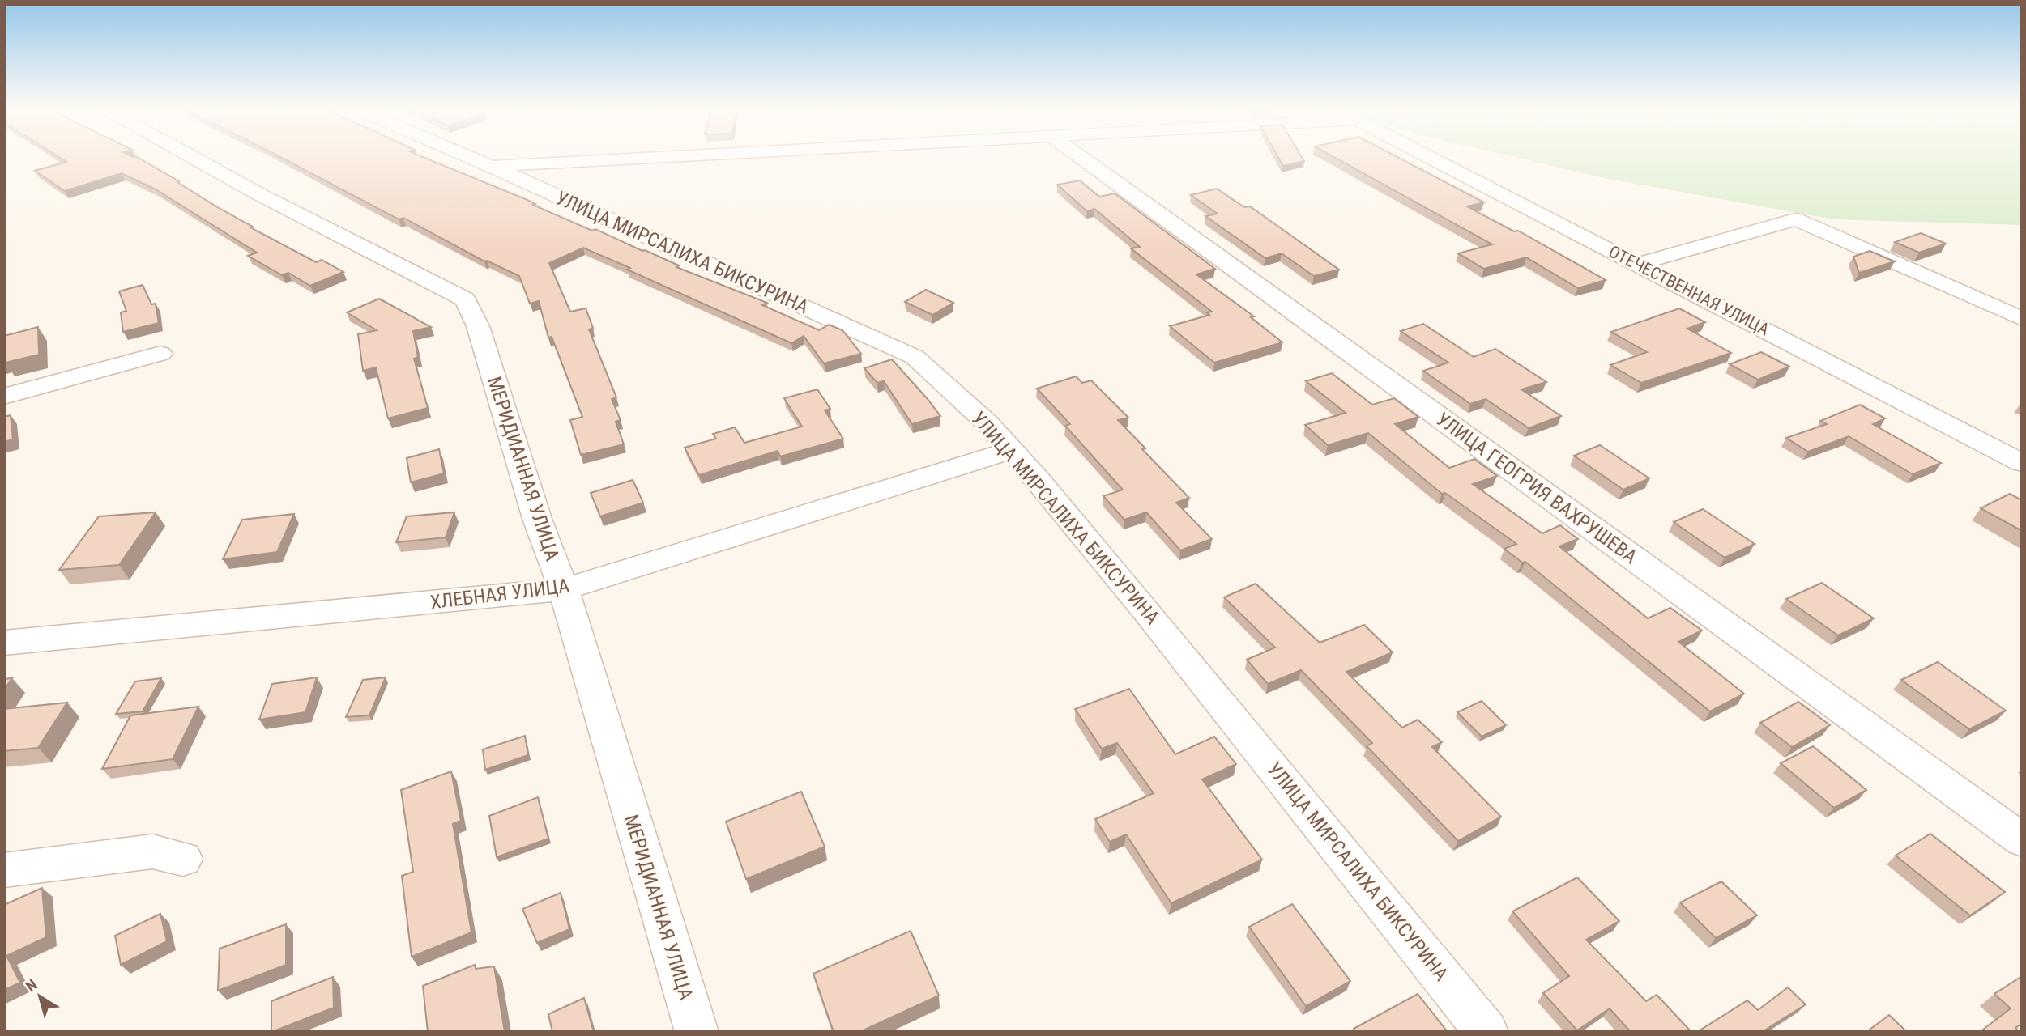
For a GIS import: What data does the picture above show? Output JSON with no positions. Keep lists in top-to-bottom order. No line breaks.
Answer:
{"streets":{"street":["УЛИЦА МИРСАЛИХА БИКСУРИНА","ОТЕЧЕСТВЕННАЯ УЛИЦА","МЕРИДИАННАЯ УЛИЦА","УЛИЦА ГЕОГРИЯ ВАХРУШЕВА","ХЛЕБНАЯ УЛИЦА"]},"crossings":[["УЛИЦА МИРСАЛИХА БИКСУРИНА","ХЛЕБНАЯ УЛИЦА"],["МЕРИДИАННАЯ УЛИЦА","ХЛЕБНАЯ УЛИЦА"]],"north":"top left"}
